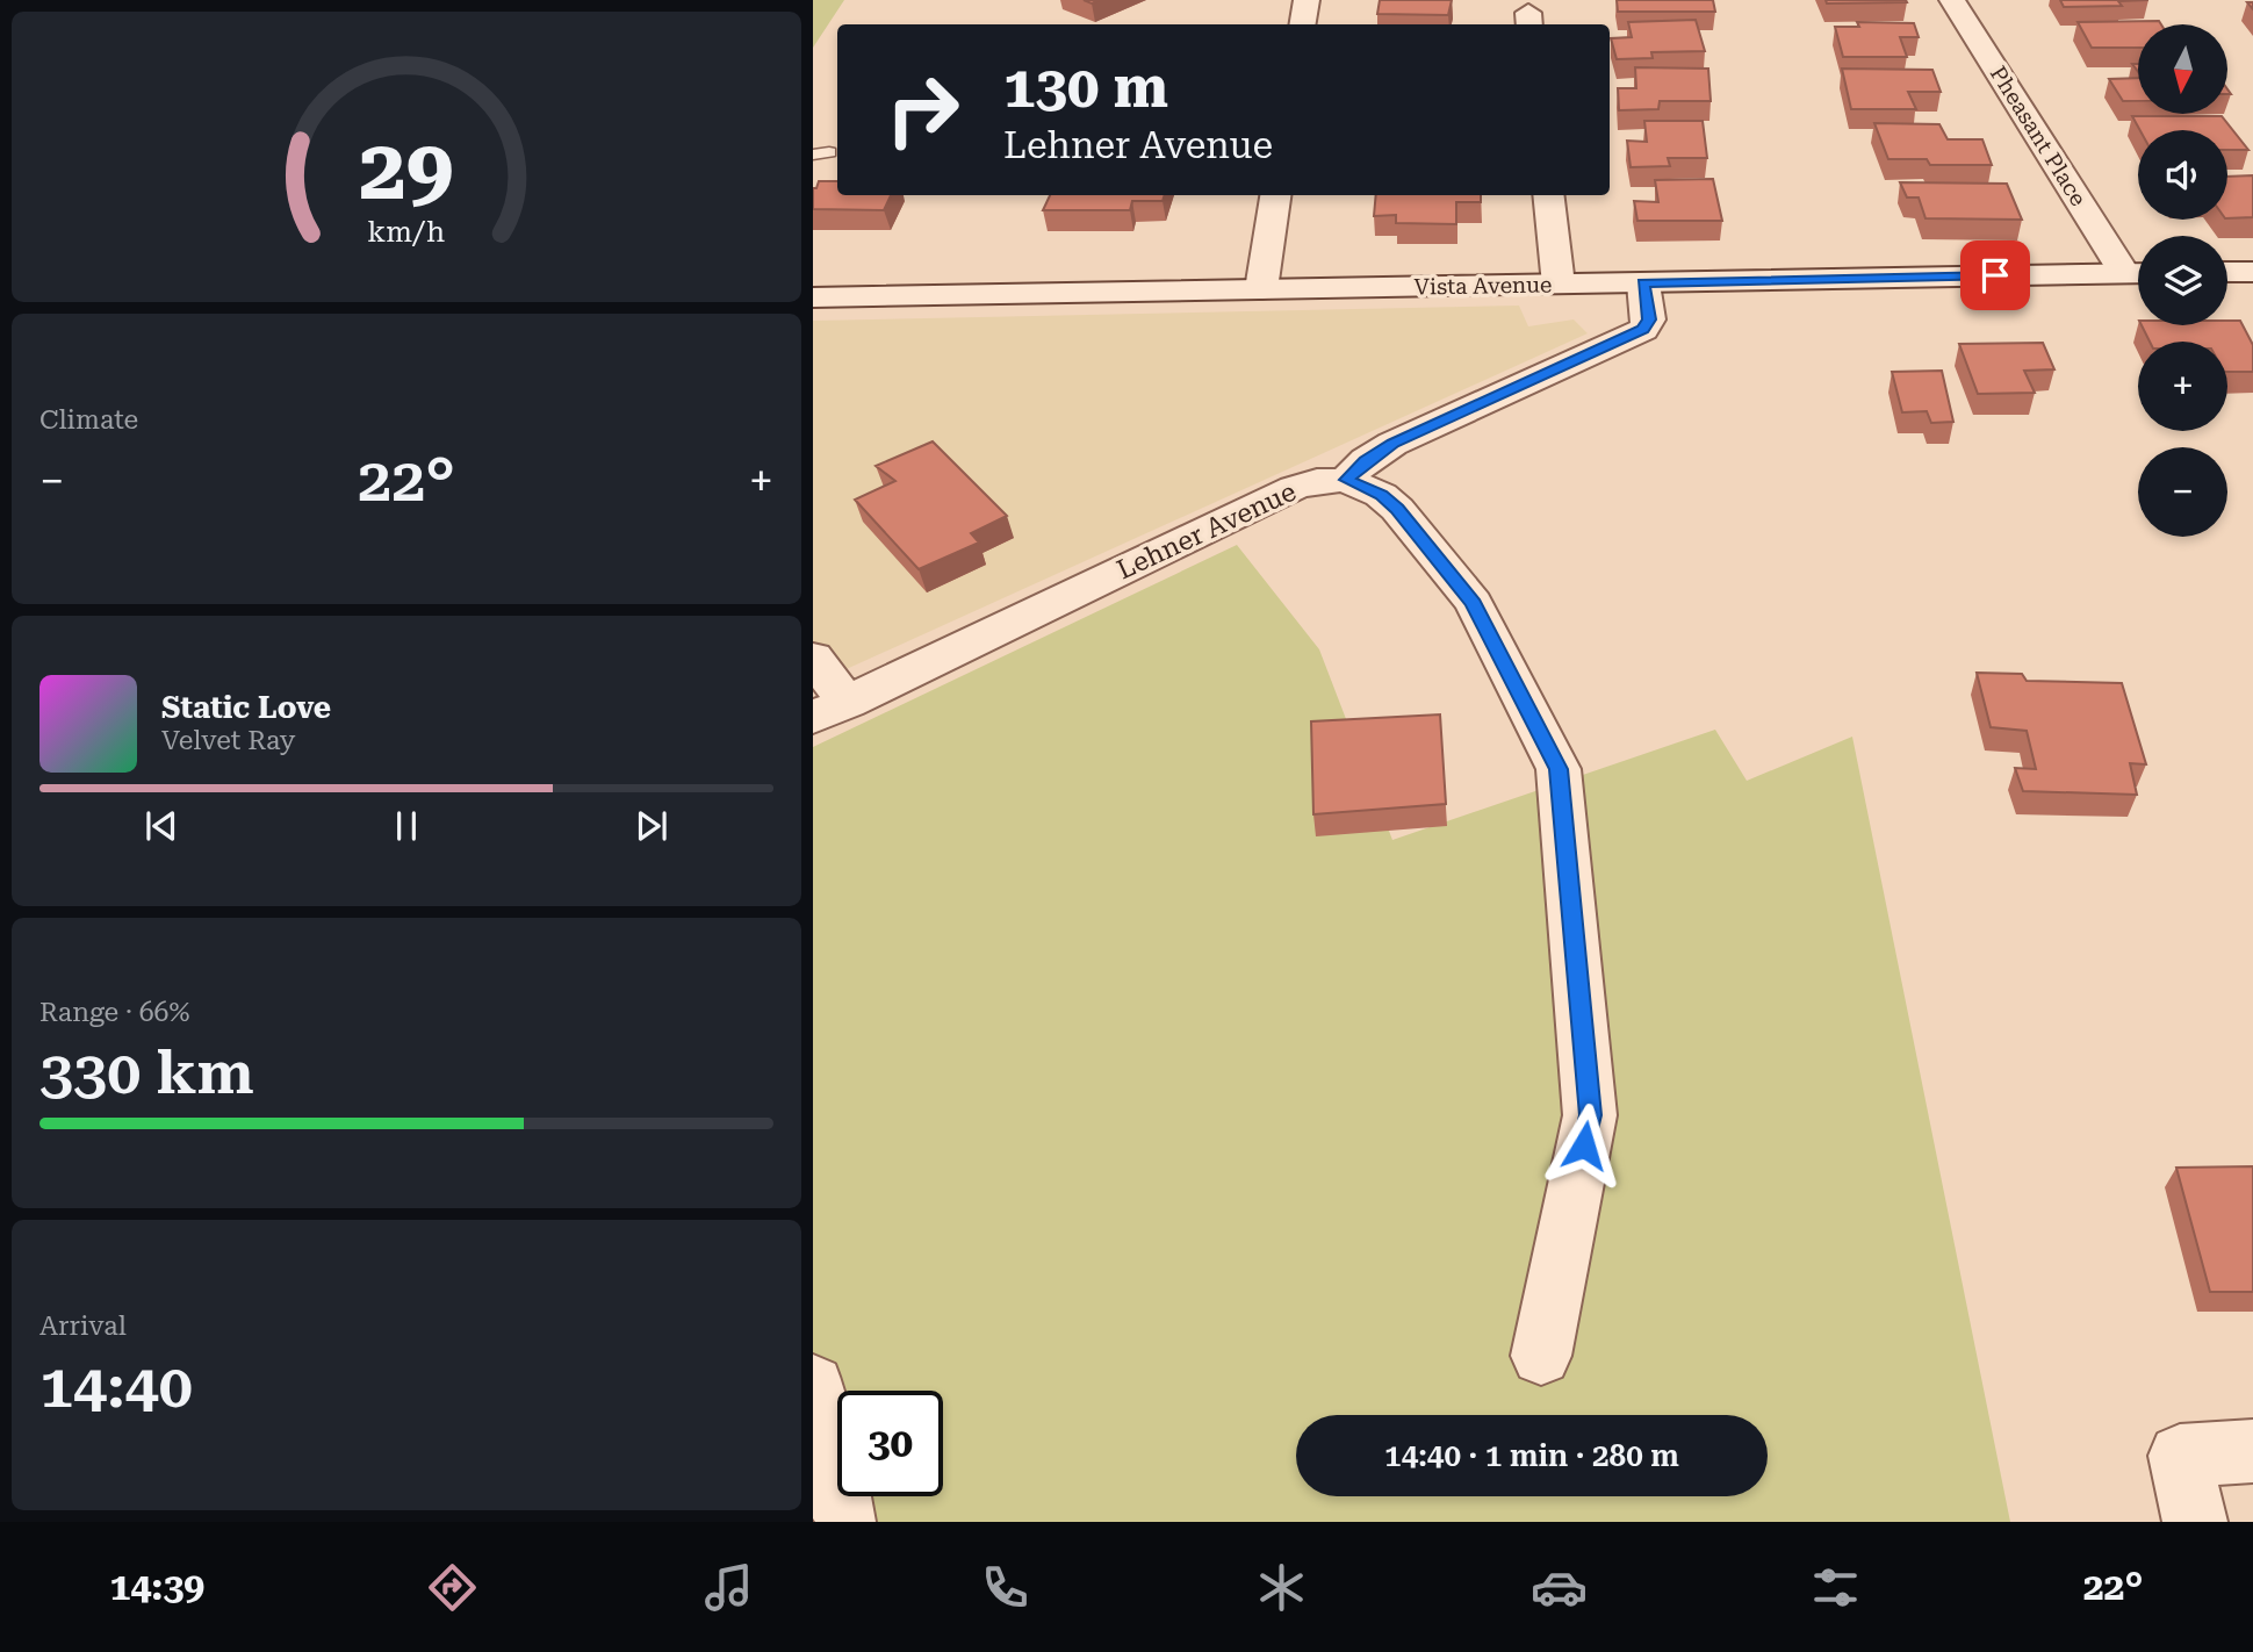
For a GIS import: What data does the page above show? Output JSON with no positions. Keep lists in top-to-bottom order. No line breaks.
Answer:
{"streets":{"street":["Pheasant Place","Vista Avenue","Lehner Avenue"]},"crossings":[["Pheasant Place","Vista Avenue"]],"north":"bottom","page":{"map_buttons":["+","−"],"turn":["130 m","Lehner Avenue"],"tile":["Climate",["Range · 66%","330 km"],["Arrival","14:40"]],"heat":["−","22°","+"],"song":["Static Love","Velvet Ray"],"limit":"30","trip":"14:40 · 1 min · 280 m","tabs":["14:39","22°"],"gauge":["29","km/h"]}}
